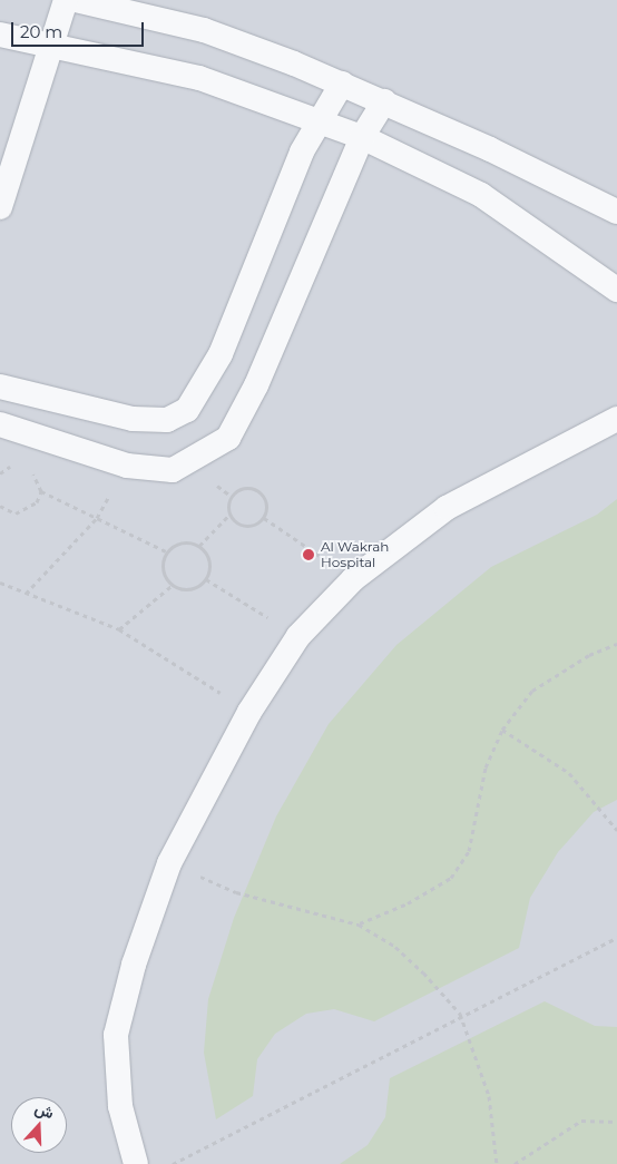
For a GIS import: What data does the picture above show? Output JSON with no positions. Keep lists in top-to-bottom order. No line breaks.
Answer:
{"places":["Al Wakrah Hospital"],"scale_bar":"20 m","north":"top"}
